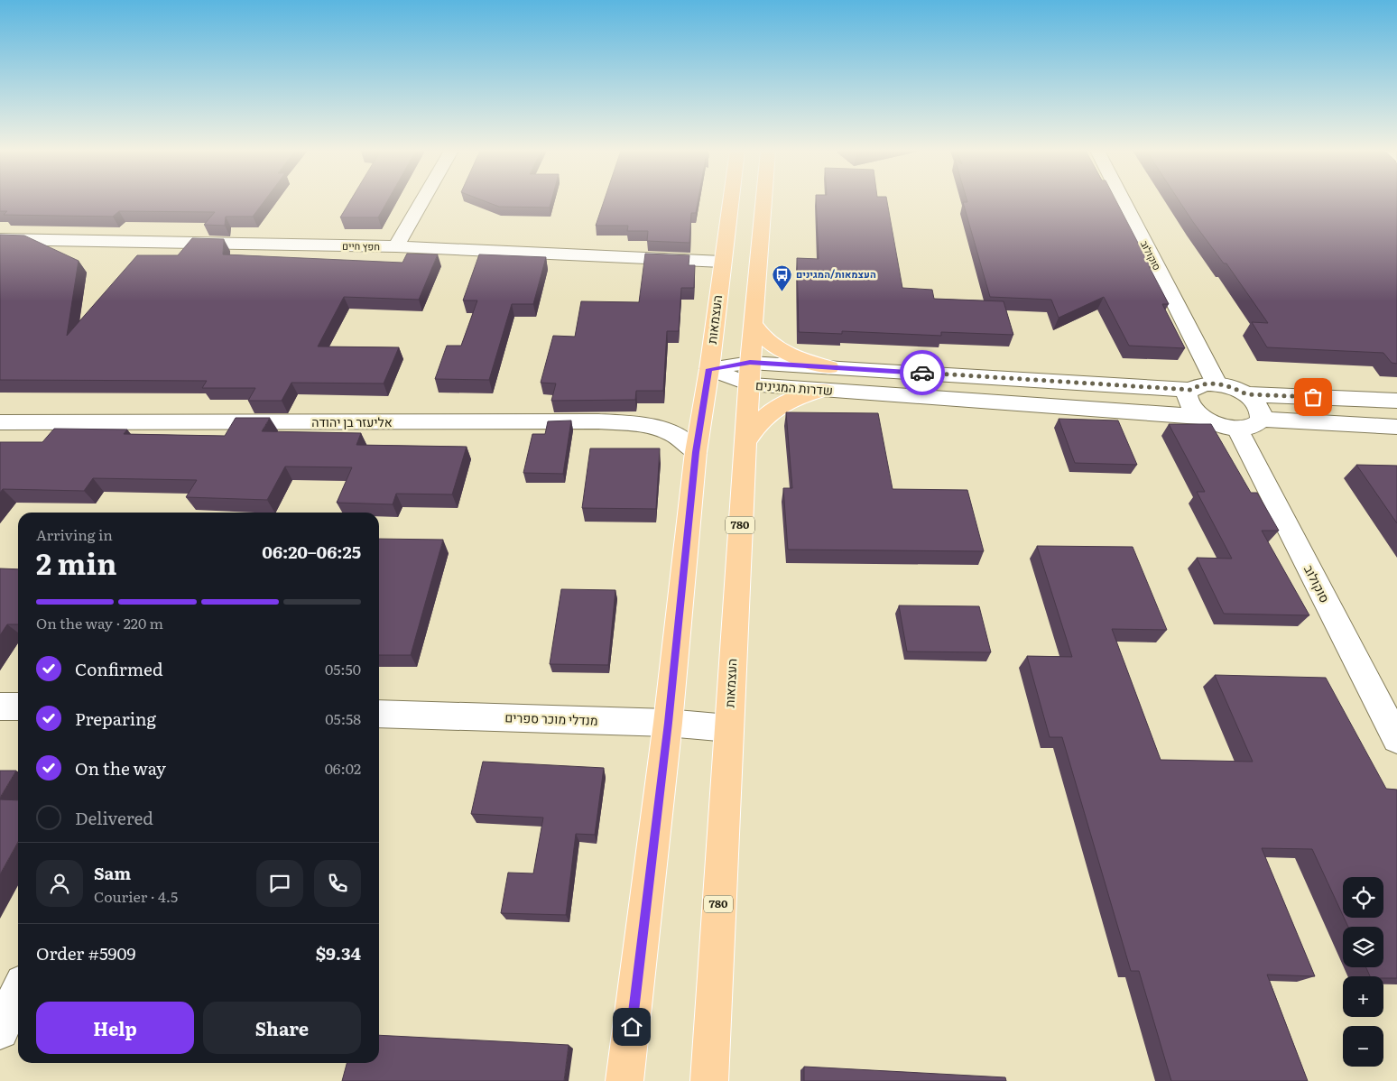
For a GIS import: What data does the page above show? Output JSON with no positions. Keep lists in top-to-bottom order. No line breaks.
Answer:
{"streets":{"main road":["העצמאות","780"],"street":["חפץ חיים","סוקולוב","שדרות המגינים","אליעזר בן יהודה","מנדלי מוכר ספרים"]},"crossings":[["חפץ חיים","העצמאות"],["סוקולוב","שדרות המגינים"],["העצמאות","שדרות המגינים"],["העצמאות","אליעזר בן יהודה"],["העצמאות","מנדלי מוכר ספרים"]],"places":{"bus stop":["העצמאות/המגינים"]},"page":{"heading":["2 min","Arriving in","06:20–06:25"],"panel":["Sam","Courier · 4.5","Order #5909","$9.34"],"bar":"On the way · 220 m","list":[["Confirmed","05:50"],["Preparing","05:58"],["On the way","06:02"],"Delivered"],"map_buttons":["+","−"],"buttons":["Help","Share"]}}
